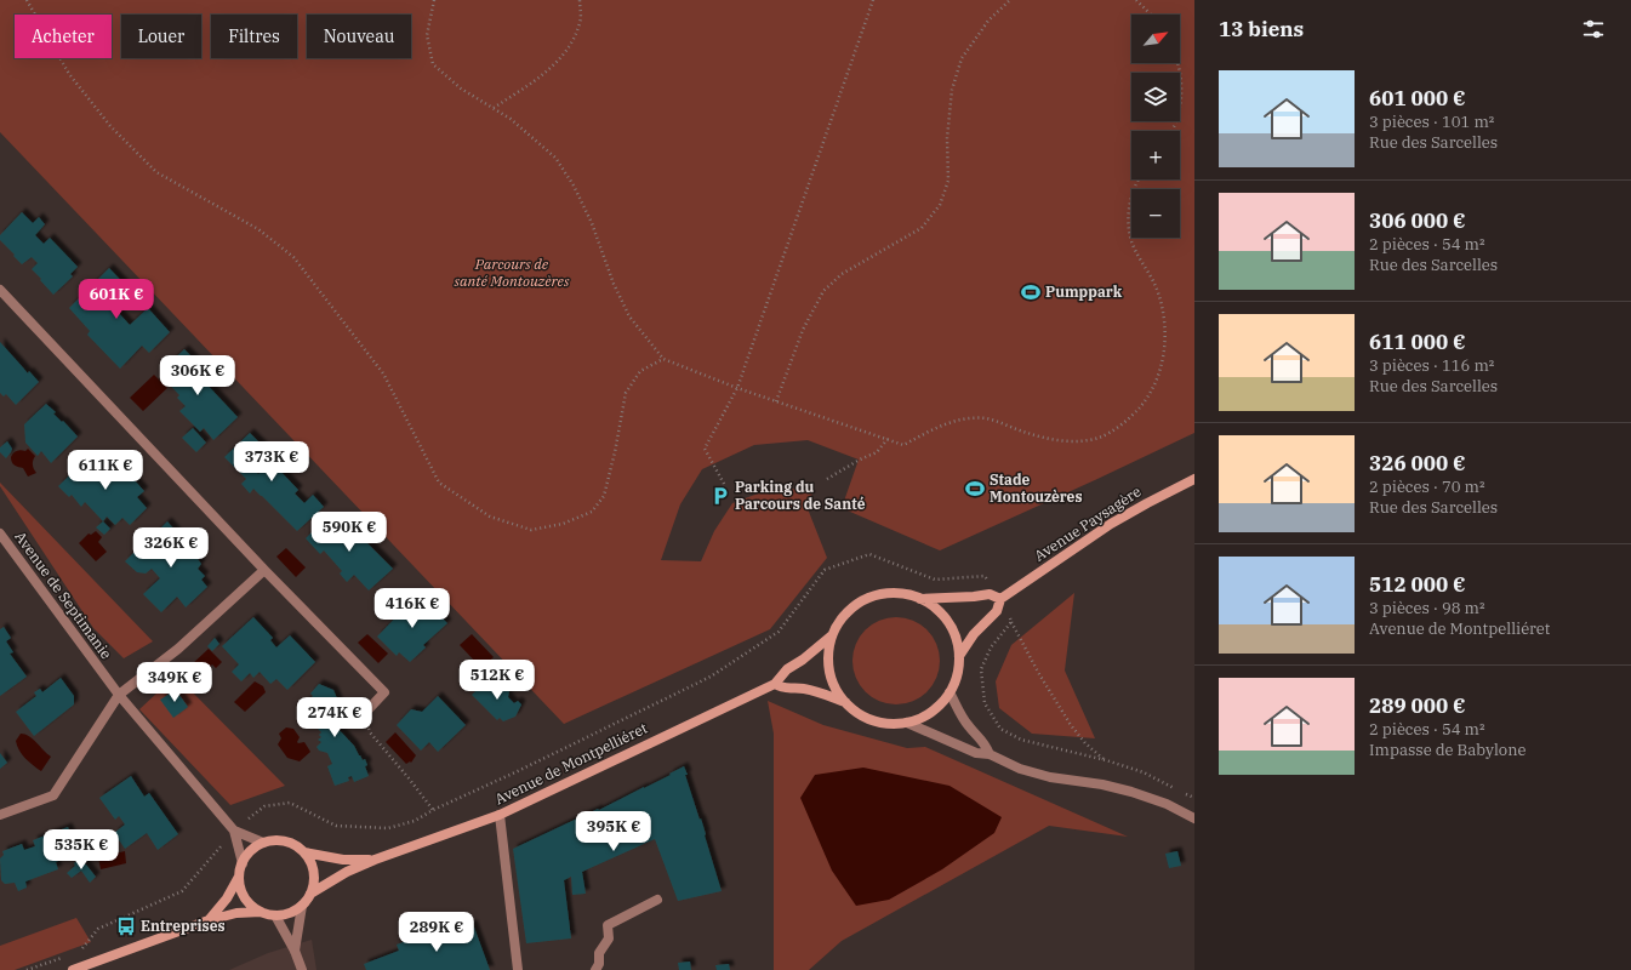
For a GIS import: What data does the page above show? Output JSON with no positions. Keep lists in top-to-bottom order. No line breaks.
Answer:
{"streets":{"street":["Avenue Paysagère","Avenue de Septimanie","Avenue de Montpelliéret"]},"crossings":[["Avenue Paysagère","Avenue de Montpelliéret"],["Avenue de Septimanie","Avenue de Montpelliéret"]],"parks":["Parcours de santé Montouzères"],"places":{"sports":["Pumppark","Stade Montouzères"],"parking":["Parking du Parcours de Santé"],"bus stop":["Entreprises"]},"north":"top right","page":{"heading":"13 biens","map_buttons":["+","−"],"chip":["Acheter","Louer","Filtres","Nouveau"],"list":[{"name":"601 000 €","note":"3 pièces · 101 m² · Rue des Sarcelles"},{"name":"306 000 €","note":"2 pièces · 54 m² · Rue des Sarcelles"},{"name":"611 000 €","note":"3 pièces · 116 m² · Rue des Sarcelles"},{"name":"326 000 €","note":"2 pièces · 70 m² · Rue des Sarcelles"},{"name":"512 000 €","note":"3 pièces · 98 m² · Avenue de Montpelliéret"},{"name":"289 000 €","note":"2 pièces · 54 m² · Impasse de Babylone"}],"price":["601K €","306K €","373K €","611K €","590K €","326K €","416K €","512K €","349K €","274K €","395K €","535K €","289K €"]}}
